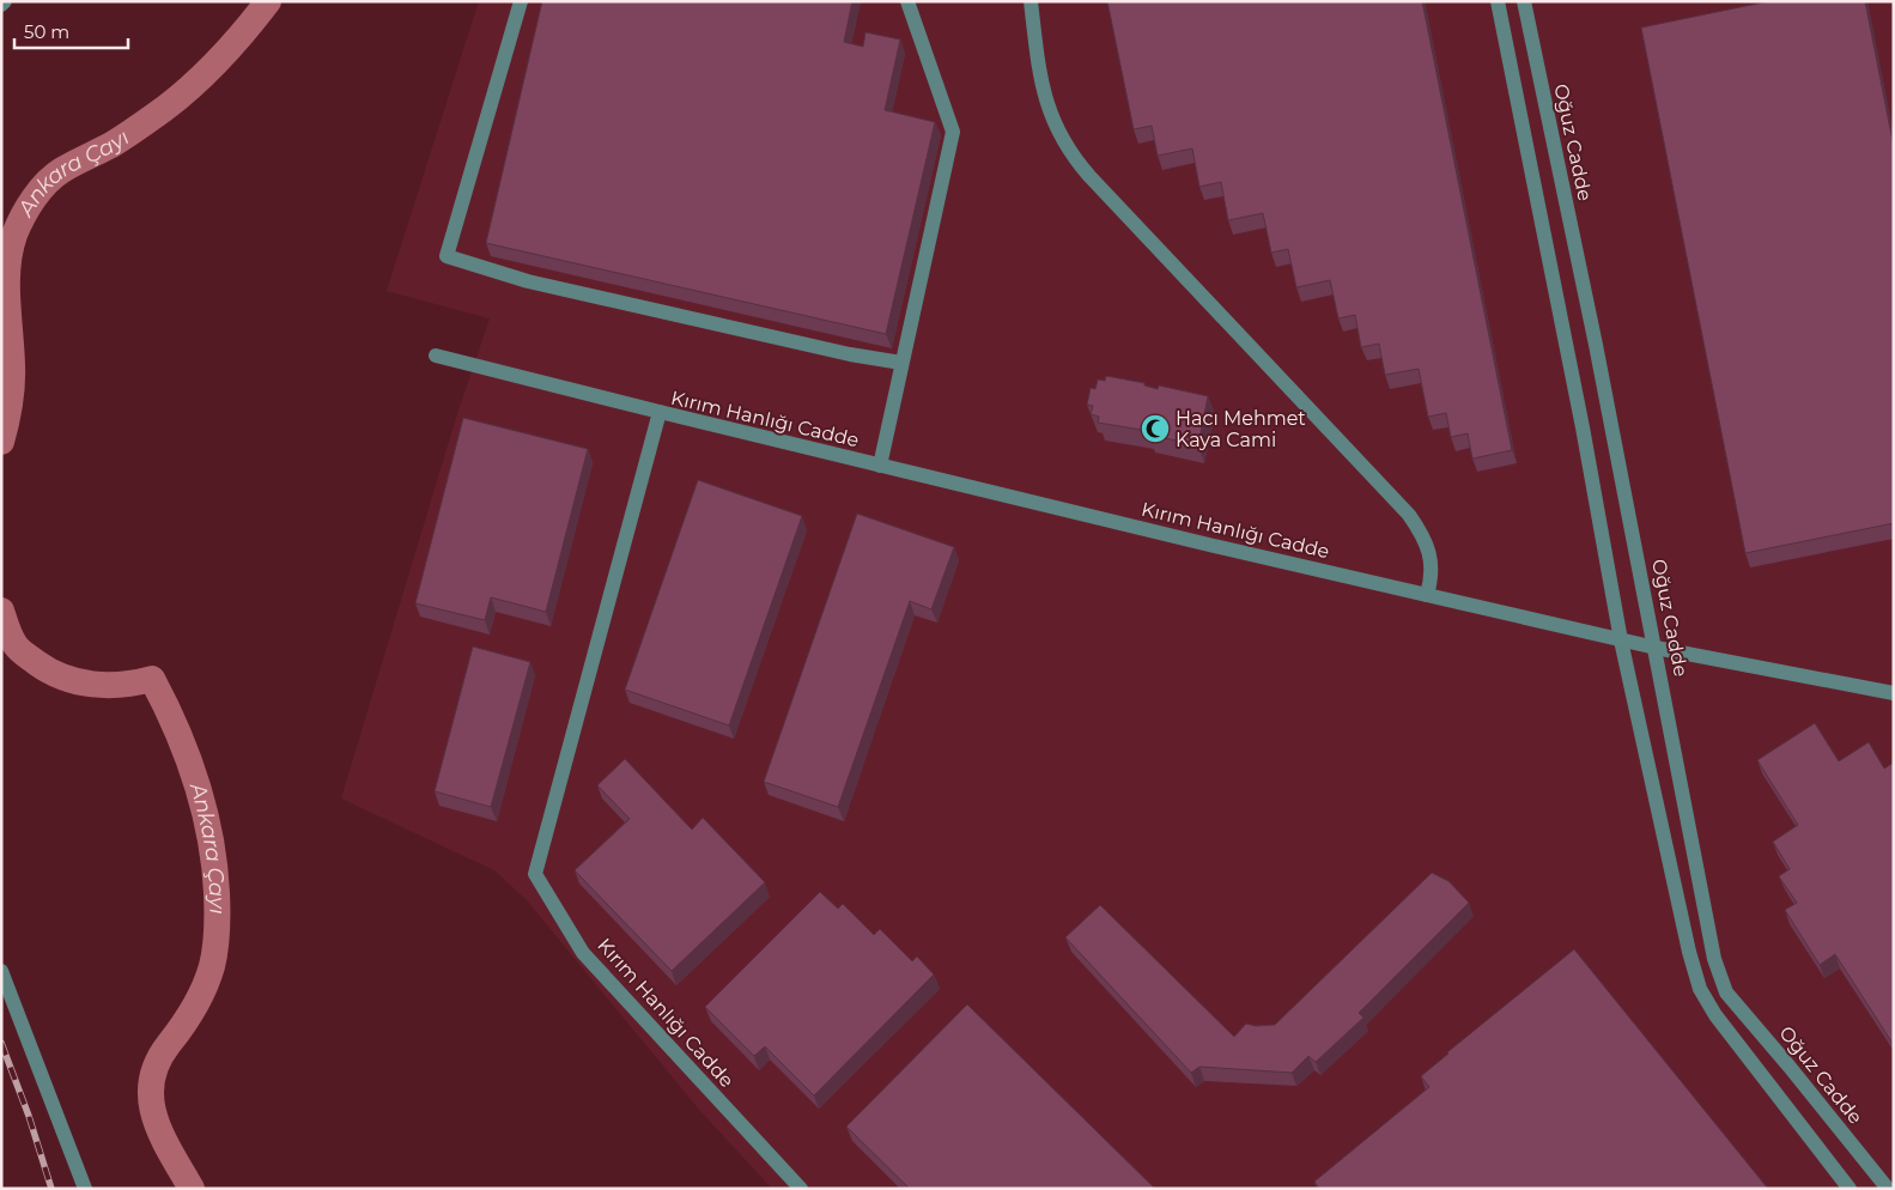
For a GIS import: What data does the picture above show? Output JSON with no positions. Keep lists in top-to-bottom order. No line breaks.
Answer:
{"streets":{"street":["Oğuz Cadde","Kırım Hanlığı Cadde"]},"crossings":[["Oğuz Cadde","Kırım Hanlığı Cadde"]],"water":["Ankara Çayı"],"places":{"mosque":["Hacı Mehmet Kaya Cami"]},"scale_bar":"50 m"}
